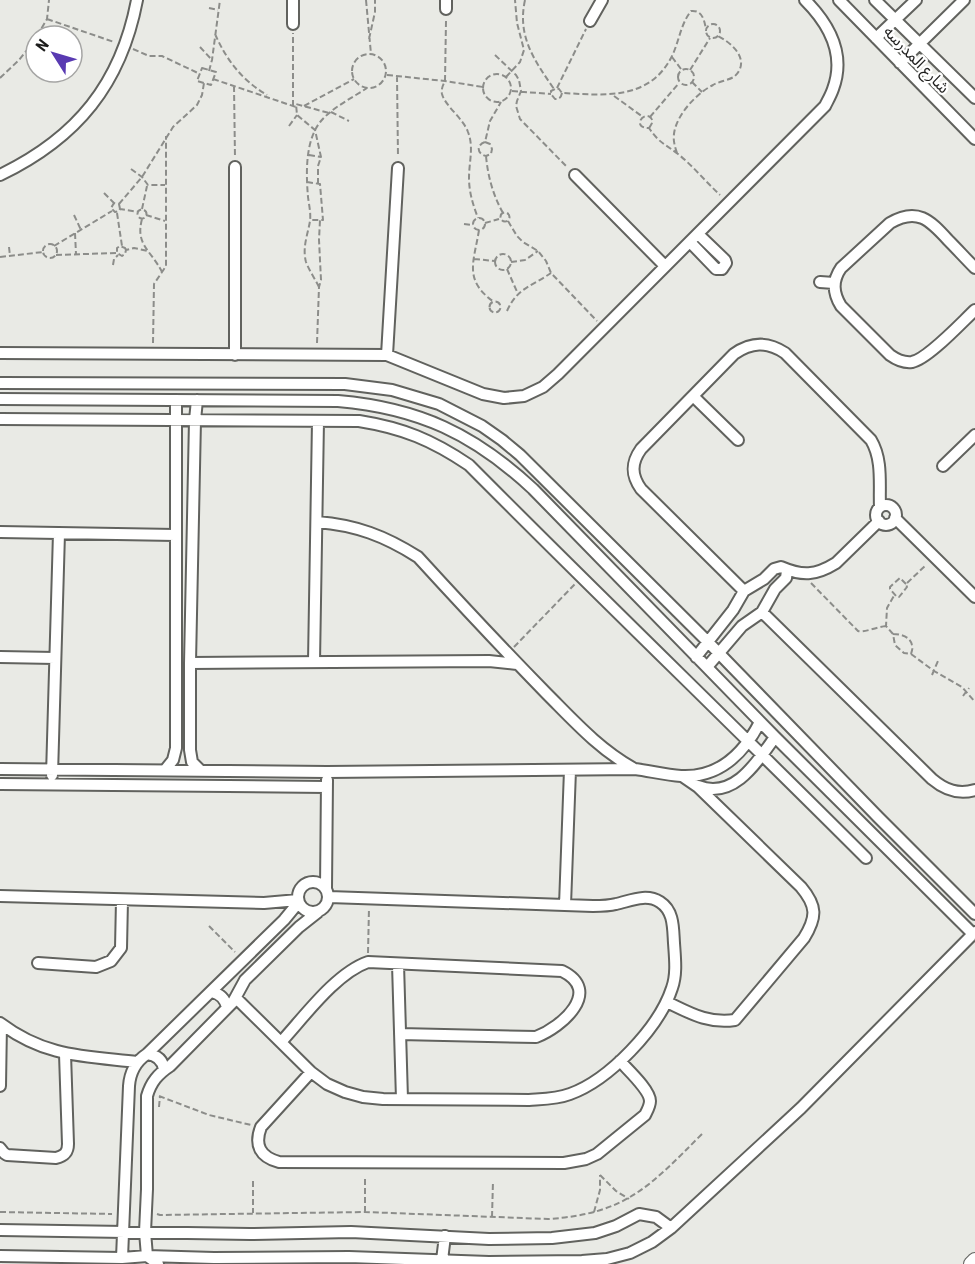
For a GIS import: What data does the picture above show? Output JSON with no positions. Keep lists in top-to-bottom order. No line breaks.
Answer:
{"streets":{"street":["شارع المدرسه"]},"north":"top left"}
